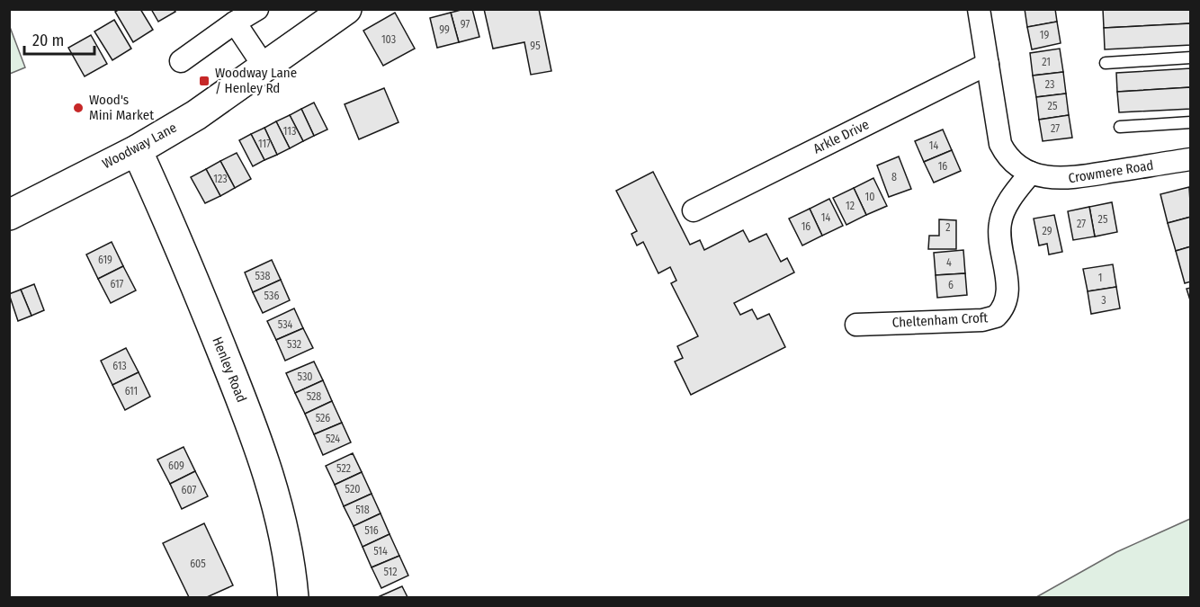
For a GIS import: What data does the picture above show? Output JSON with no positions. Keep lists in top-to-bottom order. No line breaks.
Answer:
{"streets":{"main road":["Woodway Lane","Henley Road"],"street":["Arkle Drive","Crowmere Road","Cheltenham Croft"]},"crossings":[["Woodway Lane","Henley Road"],["Crowmere Road","Cheltenham Croft"]],"places":{"transit":["Woodway Lane / Henley Rd"],"other":["Wood's Mini Market"]},"house_numbers":["97","99","19","103","95","21","23","25","27","113","117","14","16","8","123","10","12","14","25","27","16","2","29","619","4","538","1","617","6","536","3","534","532","613","530","611","528","526","524","609","522","520","607","518","516","514","605","512"],"scale_bar":"20 m"}
